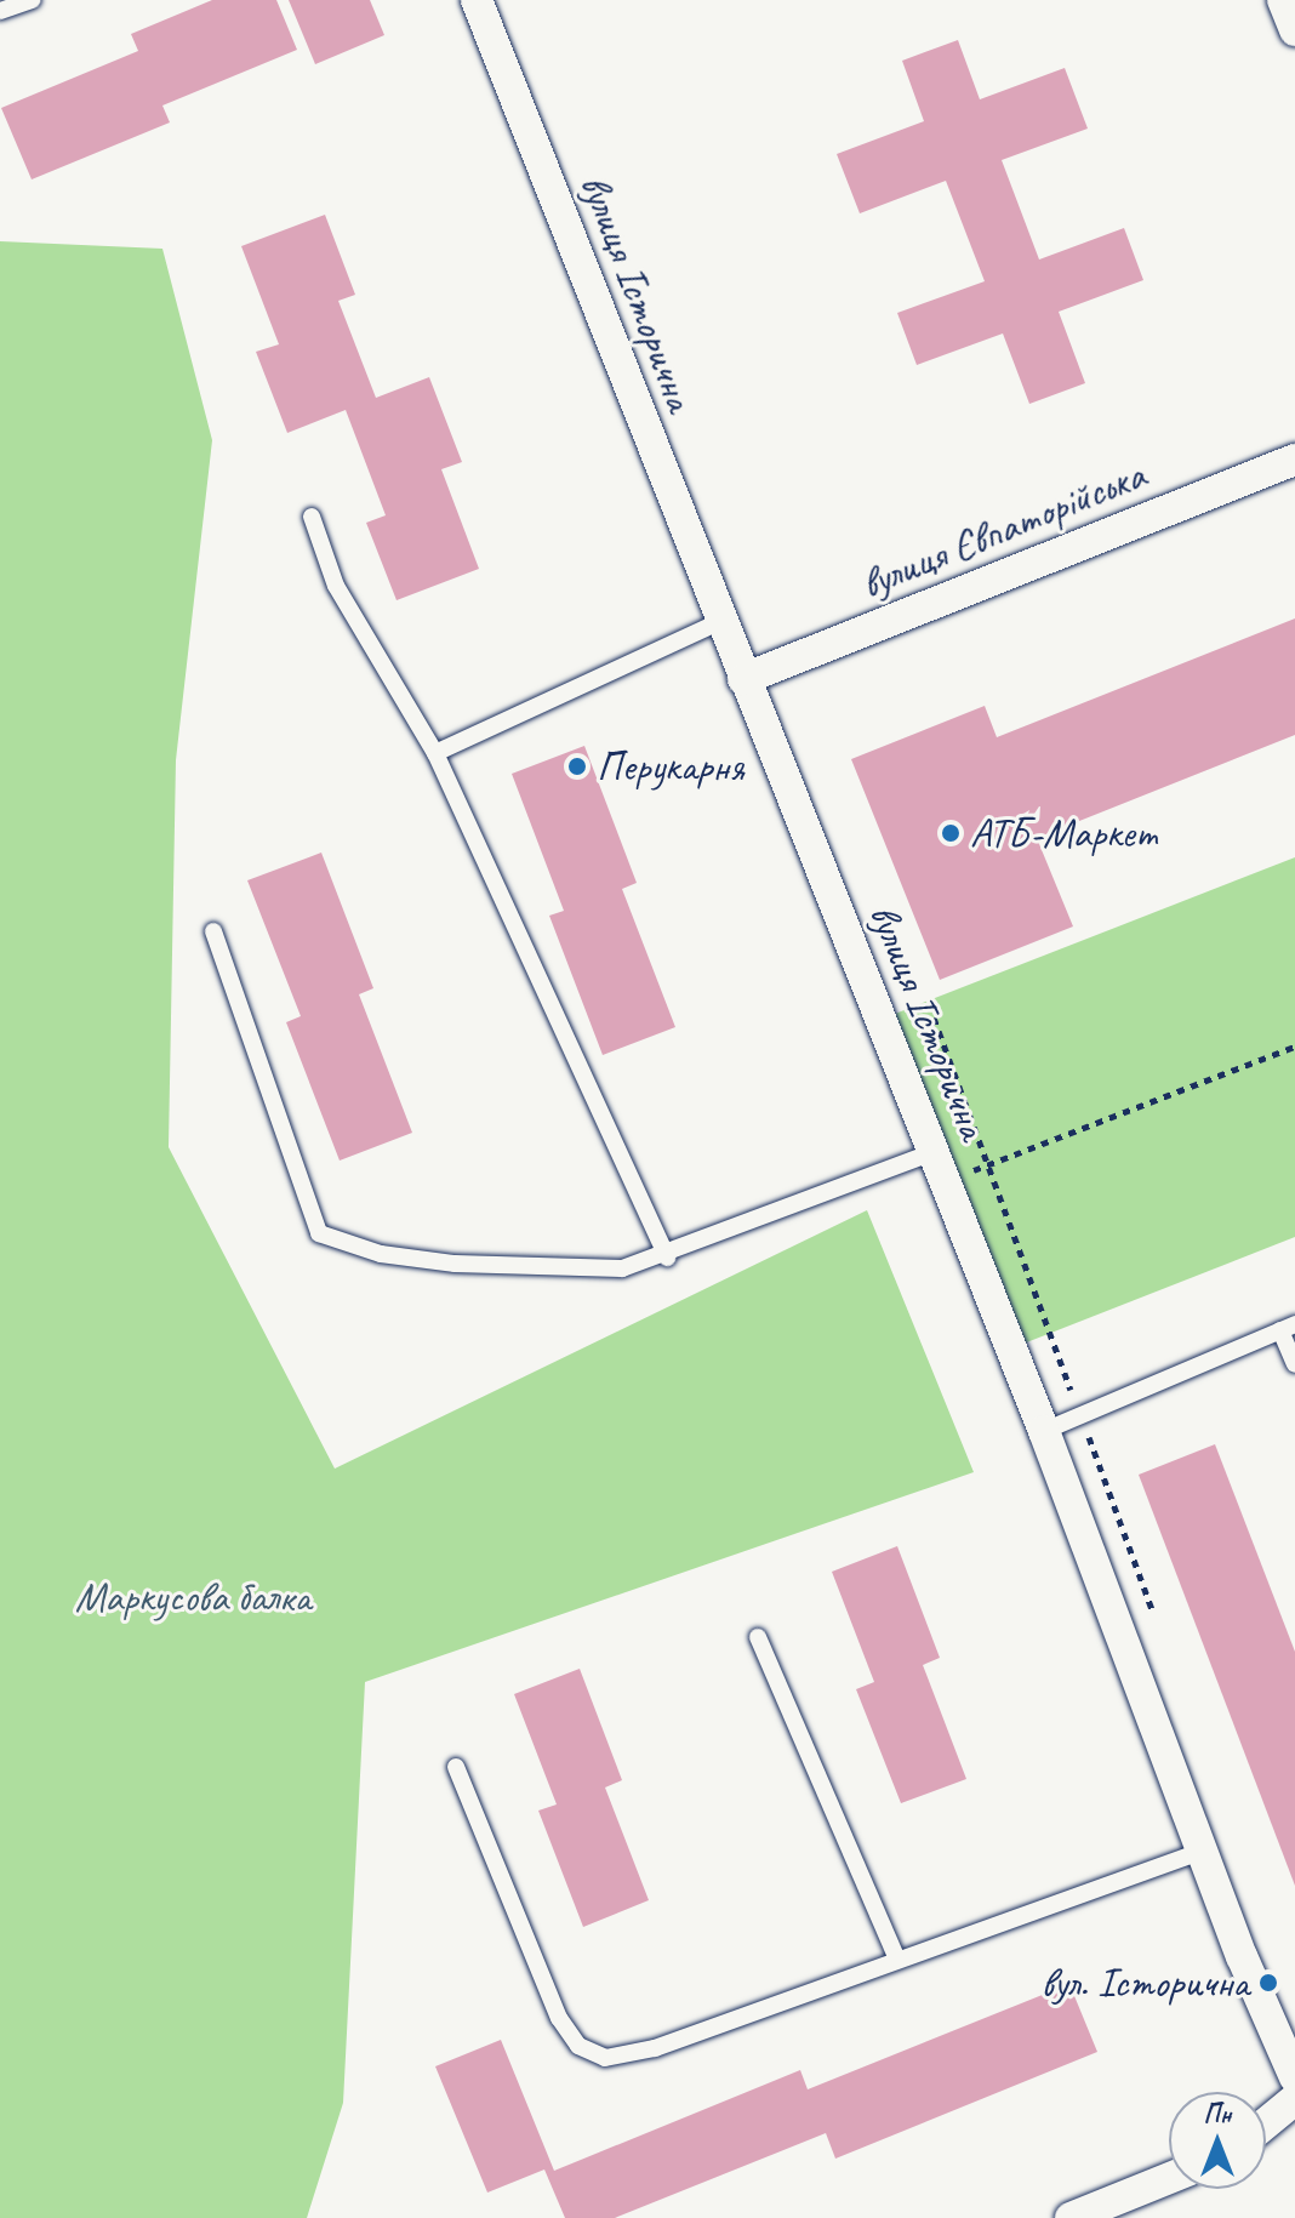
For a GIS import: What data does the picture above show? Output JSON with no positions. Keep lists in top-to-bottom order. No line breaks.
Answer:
{"streets":{"street":["вулиця Історична","вулиця Євпаторійська"]},"crossings":[["вулиця Історична","вулиця Євпаторійська"]],"parks":["Маркусова балка"],"places":["Перукарня","АТБ-Маркет","вул. Історична"],"north":"top"}
